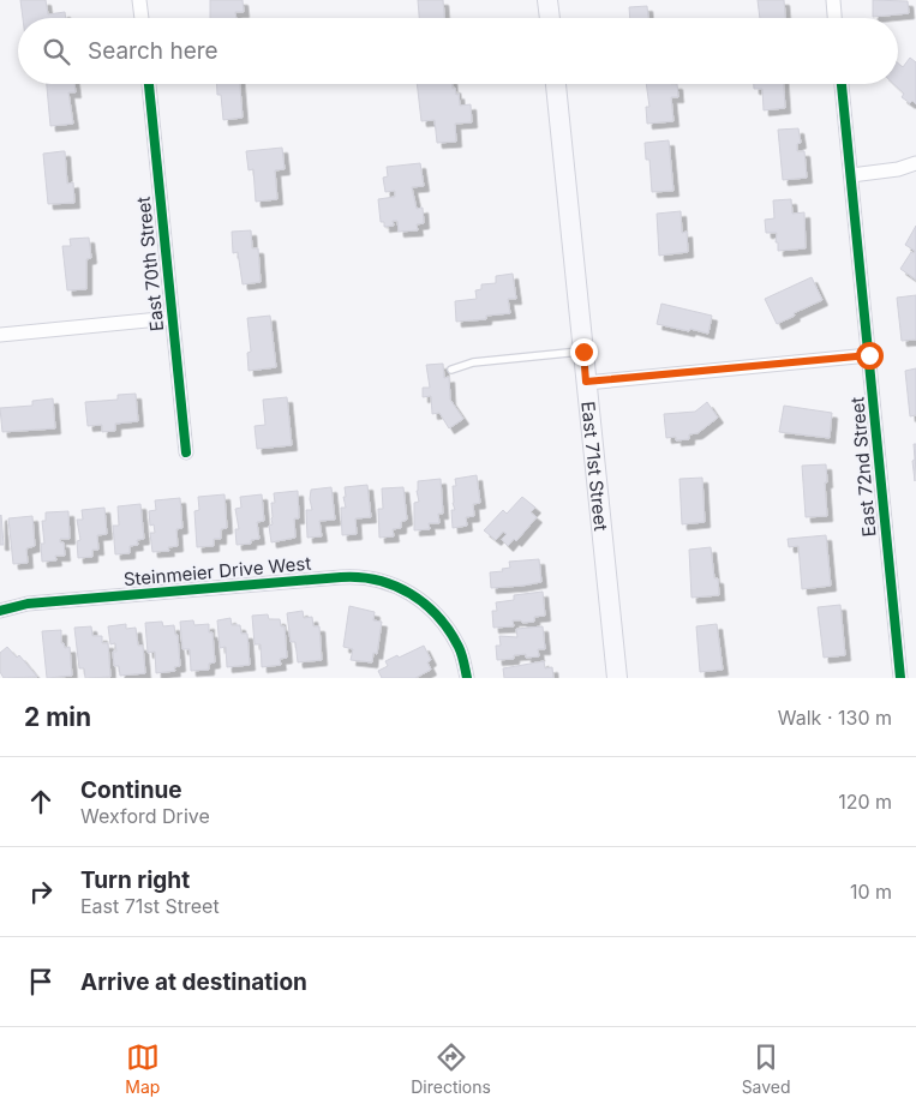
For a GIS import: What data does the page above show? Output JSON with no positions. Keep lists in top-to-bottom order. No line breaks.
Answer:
{"streets":{"main road":["East 71st Street"],"street":["East 70th Street","East 72nd Street","Steinmeier Drive West"]},"page":{"search":"Search here","heading":["2 min","Walk · 130 m"],"list":[["Continue","Wexford Drive","120 m"],["Turn right","East 71st Street","10 m"],"Arrive at destination"],"nav":["Map","Directions","Saved"]}}
